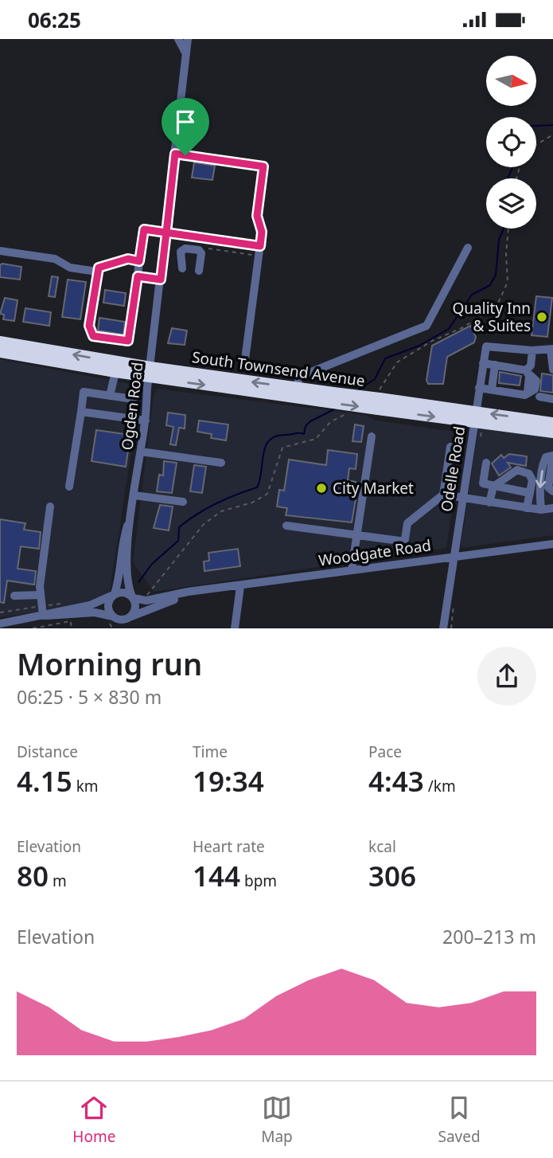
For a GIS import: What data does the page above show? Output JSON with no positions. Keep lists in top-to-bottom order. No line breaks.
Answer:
{"streets":{"highway":["South Townsend Avenue"],"street":["Ogden Road","Odelle Road","Woodgate Road"]},"crossings":[["South Townsend Avenue","Ogden Road"],["South Townsend Avenue","Odelle Road"],["Ogden Road","Woodgate Road"],["Odelle Road","Woodgate Road"]],"places":["Quality Inn & Suites","City Market"],"north":"right","page":{"status":"06:25","heading":["Morning run","06:25 · 5 × 830 m"],"stats":[["Distance","4.15 km"],["Time","19:34"],["Pace","4:43 /km"],["Elevation","80 m"],["Heart rate","144 bpm"],["kcal","306"]],"chart":["Elevation","200–213 m"],"tabs":["Home","Map","Saved"]}}
